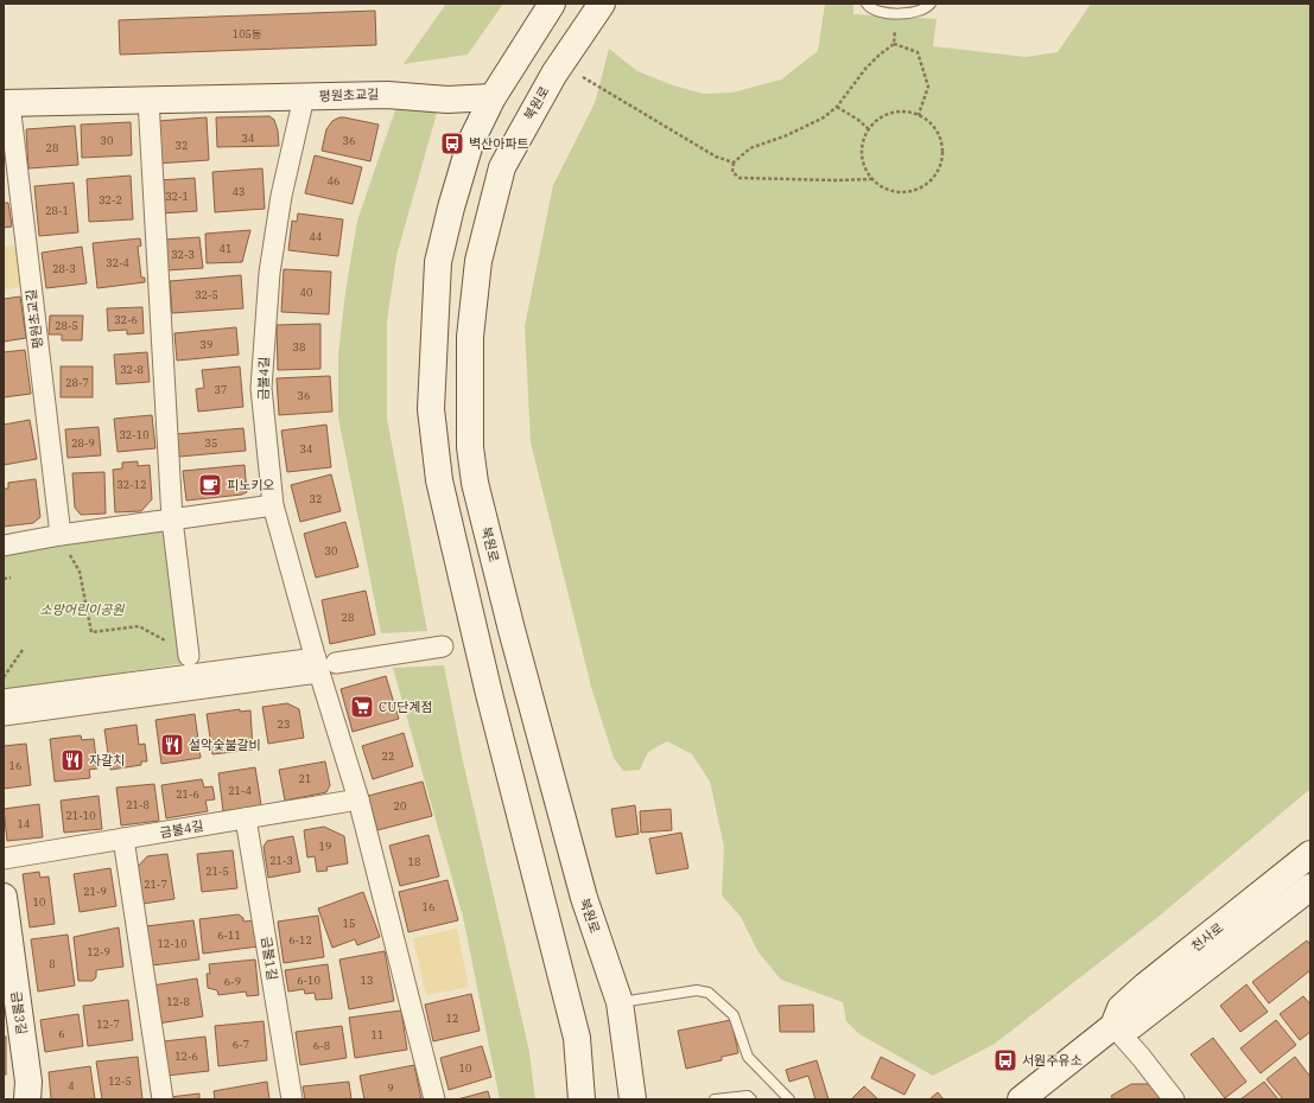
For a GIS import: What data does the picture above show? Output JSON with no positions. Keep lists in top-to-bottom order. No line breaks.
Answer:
{"streets":{"street":["평원초교길","북원로","금불4길","천사로","금불1길","금불3길"]},"crossings":[["평원초교길","금불4길"],["금불4길","금불1길"]],"parks":["소망어린이공원"],"places":{"bus stop":["벽산아파트","서원주유소"],"cafe":["피노키오"],"supermarket":["CU단계점"],"restaurant":["설악숯불갈비","자갈치"]},"house_numbers":["105동","34","30","36","32","28","46","43","32-1","32-2","28-1","44","41","32-3","32-4","28-3","40","32-5","32-6","28-5","39","38","32-8","28-7","37","36","32-10","28-9","35","34","32-12","32","30","28","23","22","16","21","21-4","21-6","21-8","20","21-10","14","19","21-3","18","21-5","21-7","21-9","10","16","15","6-11","6-12","12-10","12-9","8","6-10","13","6-9","12-8","12","12-7","6","11","6-7","6-8","12-6","10","12-5","4","9"]}
